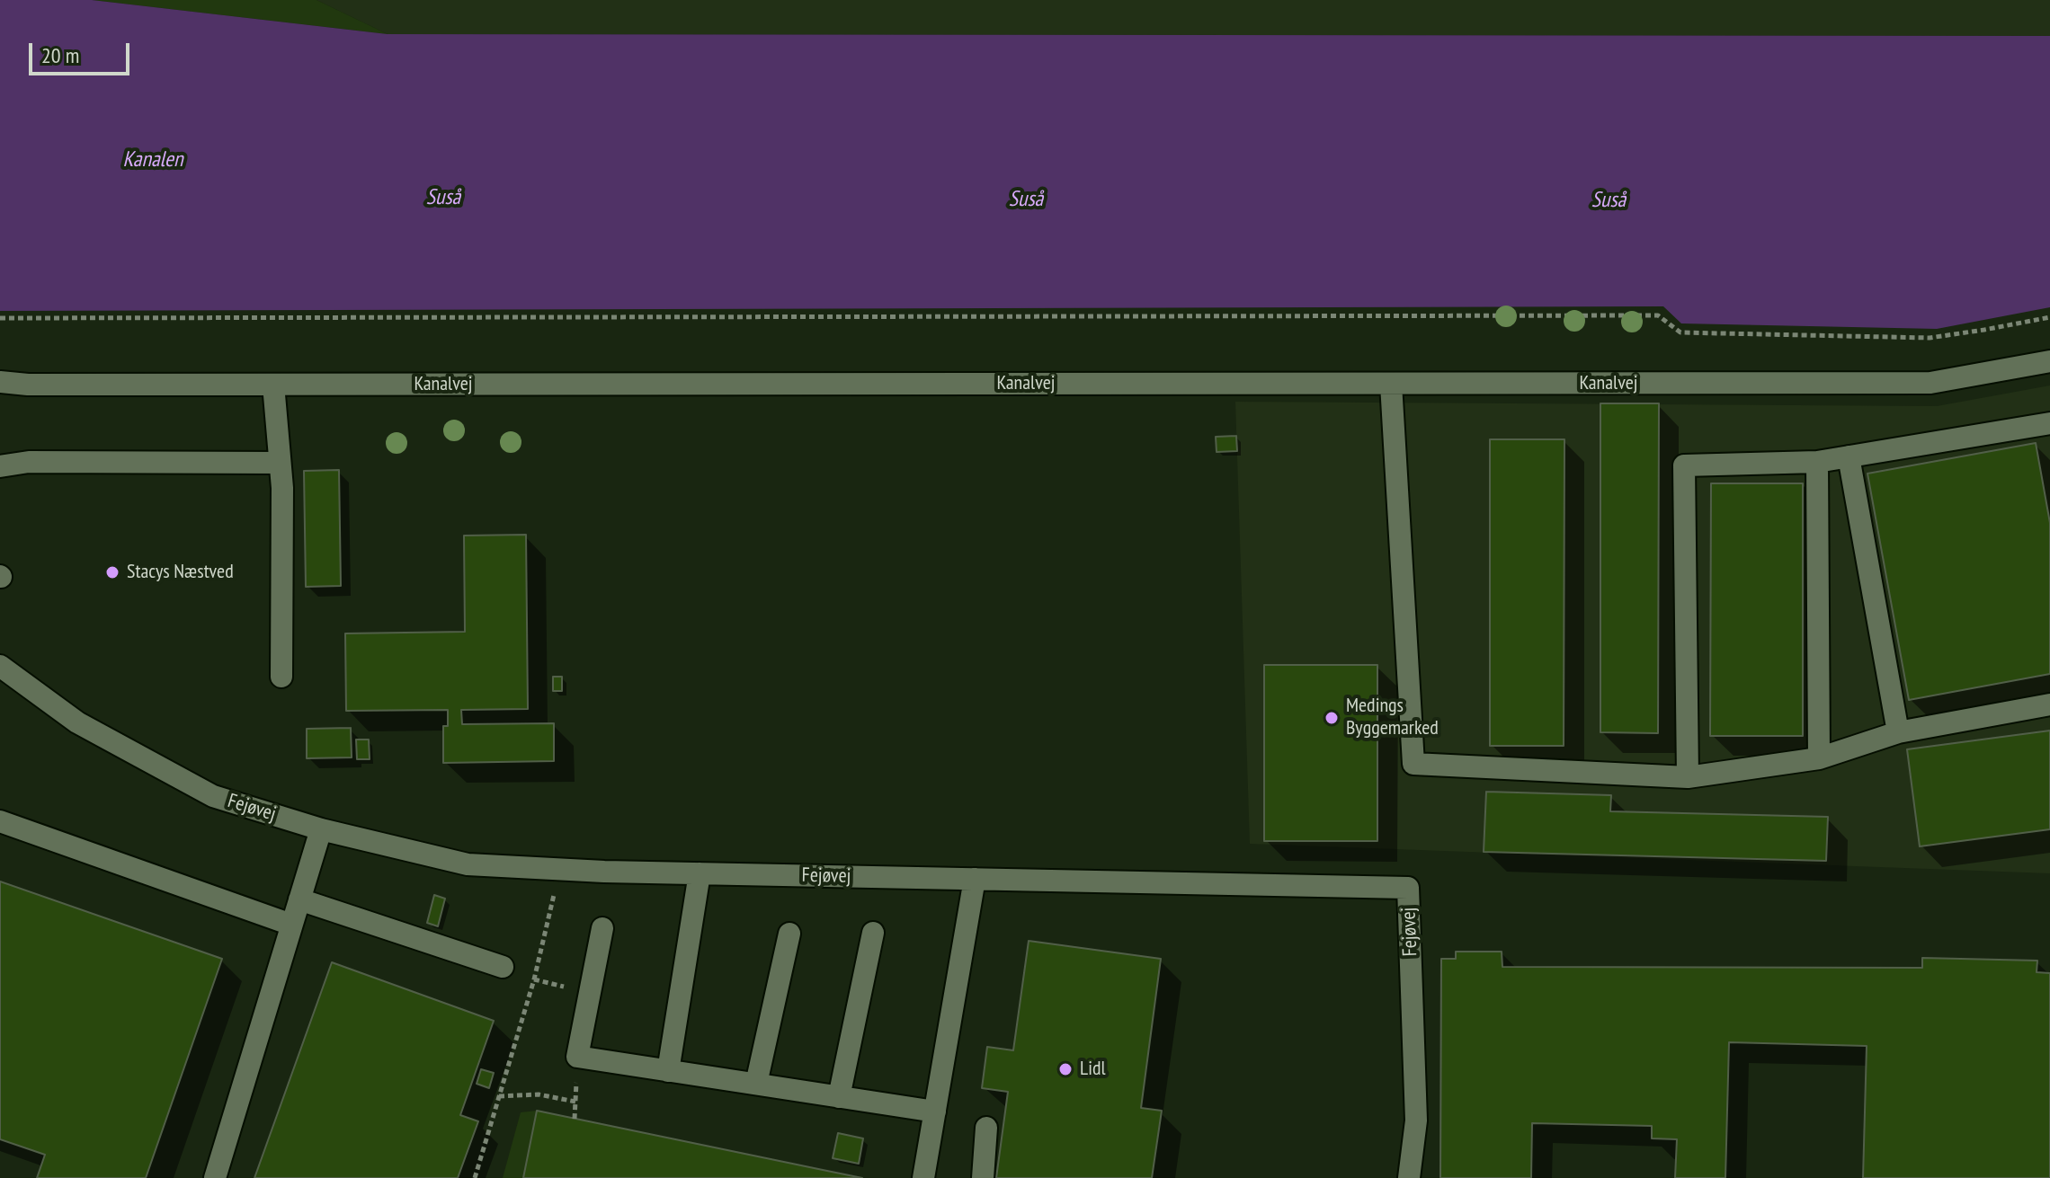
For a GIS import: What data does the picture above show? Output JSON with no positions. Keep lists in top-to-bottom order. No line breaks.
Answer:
{"streets":{"street":["Kanalvej","Fejøvej"]},"water":["Kanalen","Suså"],"places":["Stacys Næstved","Medings Byggemarked","Lidl"],"scale_bar":"20 m"}
